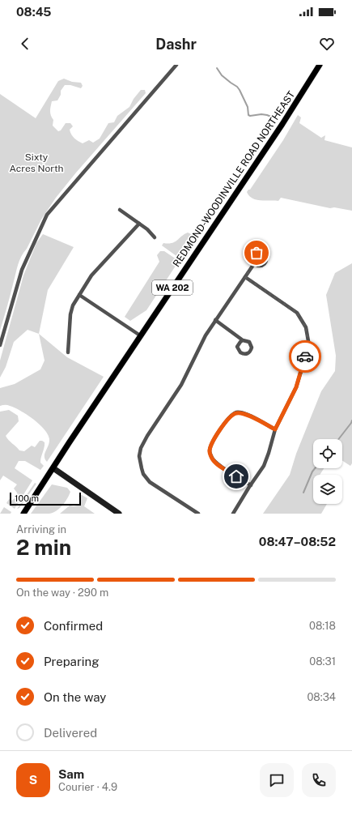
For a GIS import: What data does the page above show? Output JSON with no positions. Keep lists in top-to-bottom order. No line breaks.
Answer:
{"streets":{"main road":["REDMOND-WOODINVILLE ROAD NORTHEAST","WA 202"]},"parks":["Sixty Acres North"],"scale_bar":"100 m","page":{"status":"08:45","header":"Dashr","scale":"100 m","heading":["2 min","Arriving in","08:47–08:52"],"panel":["Sam","Courier · 4.9"],"bar":"On the way · 290 m","list":[["Confirmed","08:18"],["Preparing","08:31"],["On the way","08:34"],"Delivered"],"round":"S"}}
